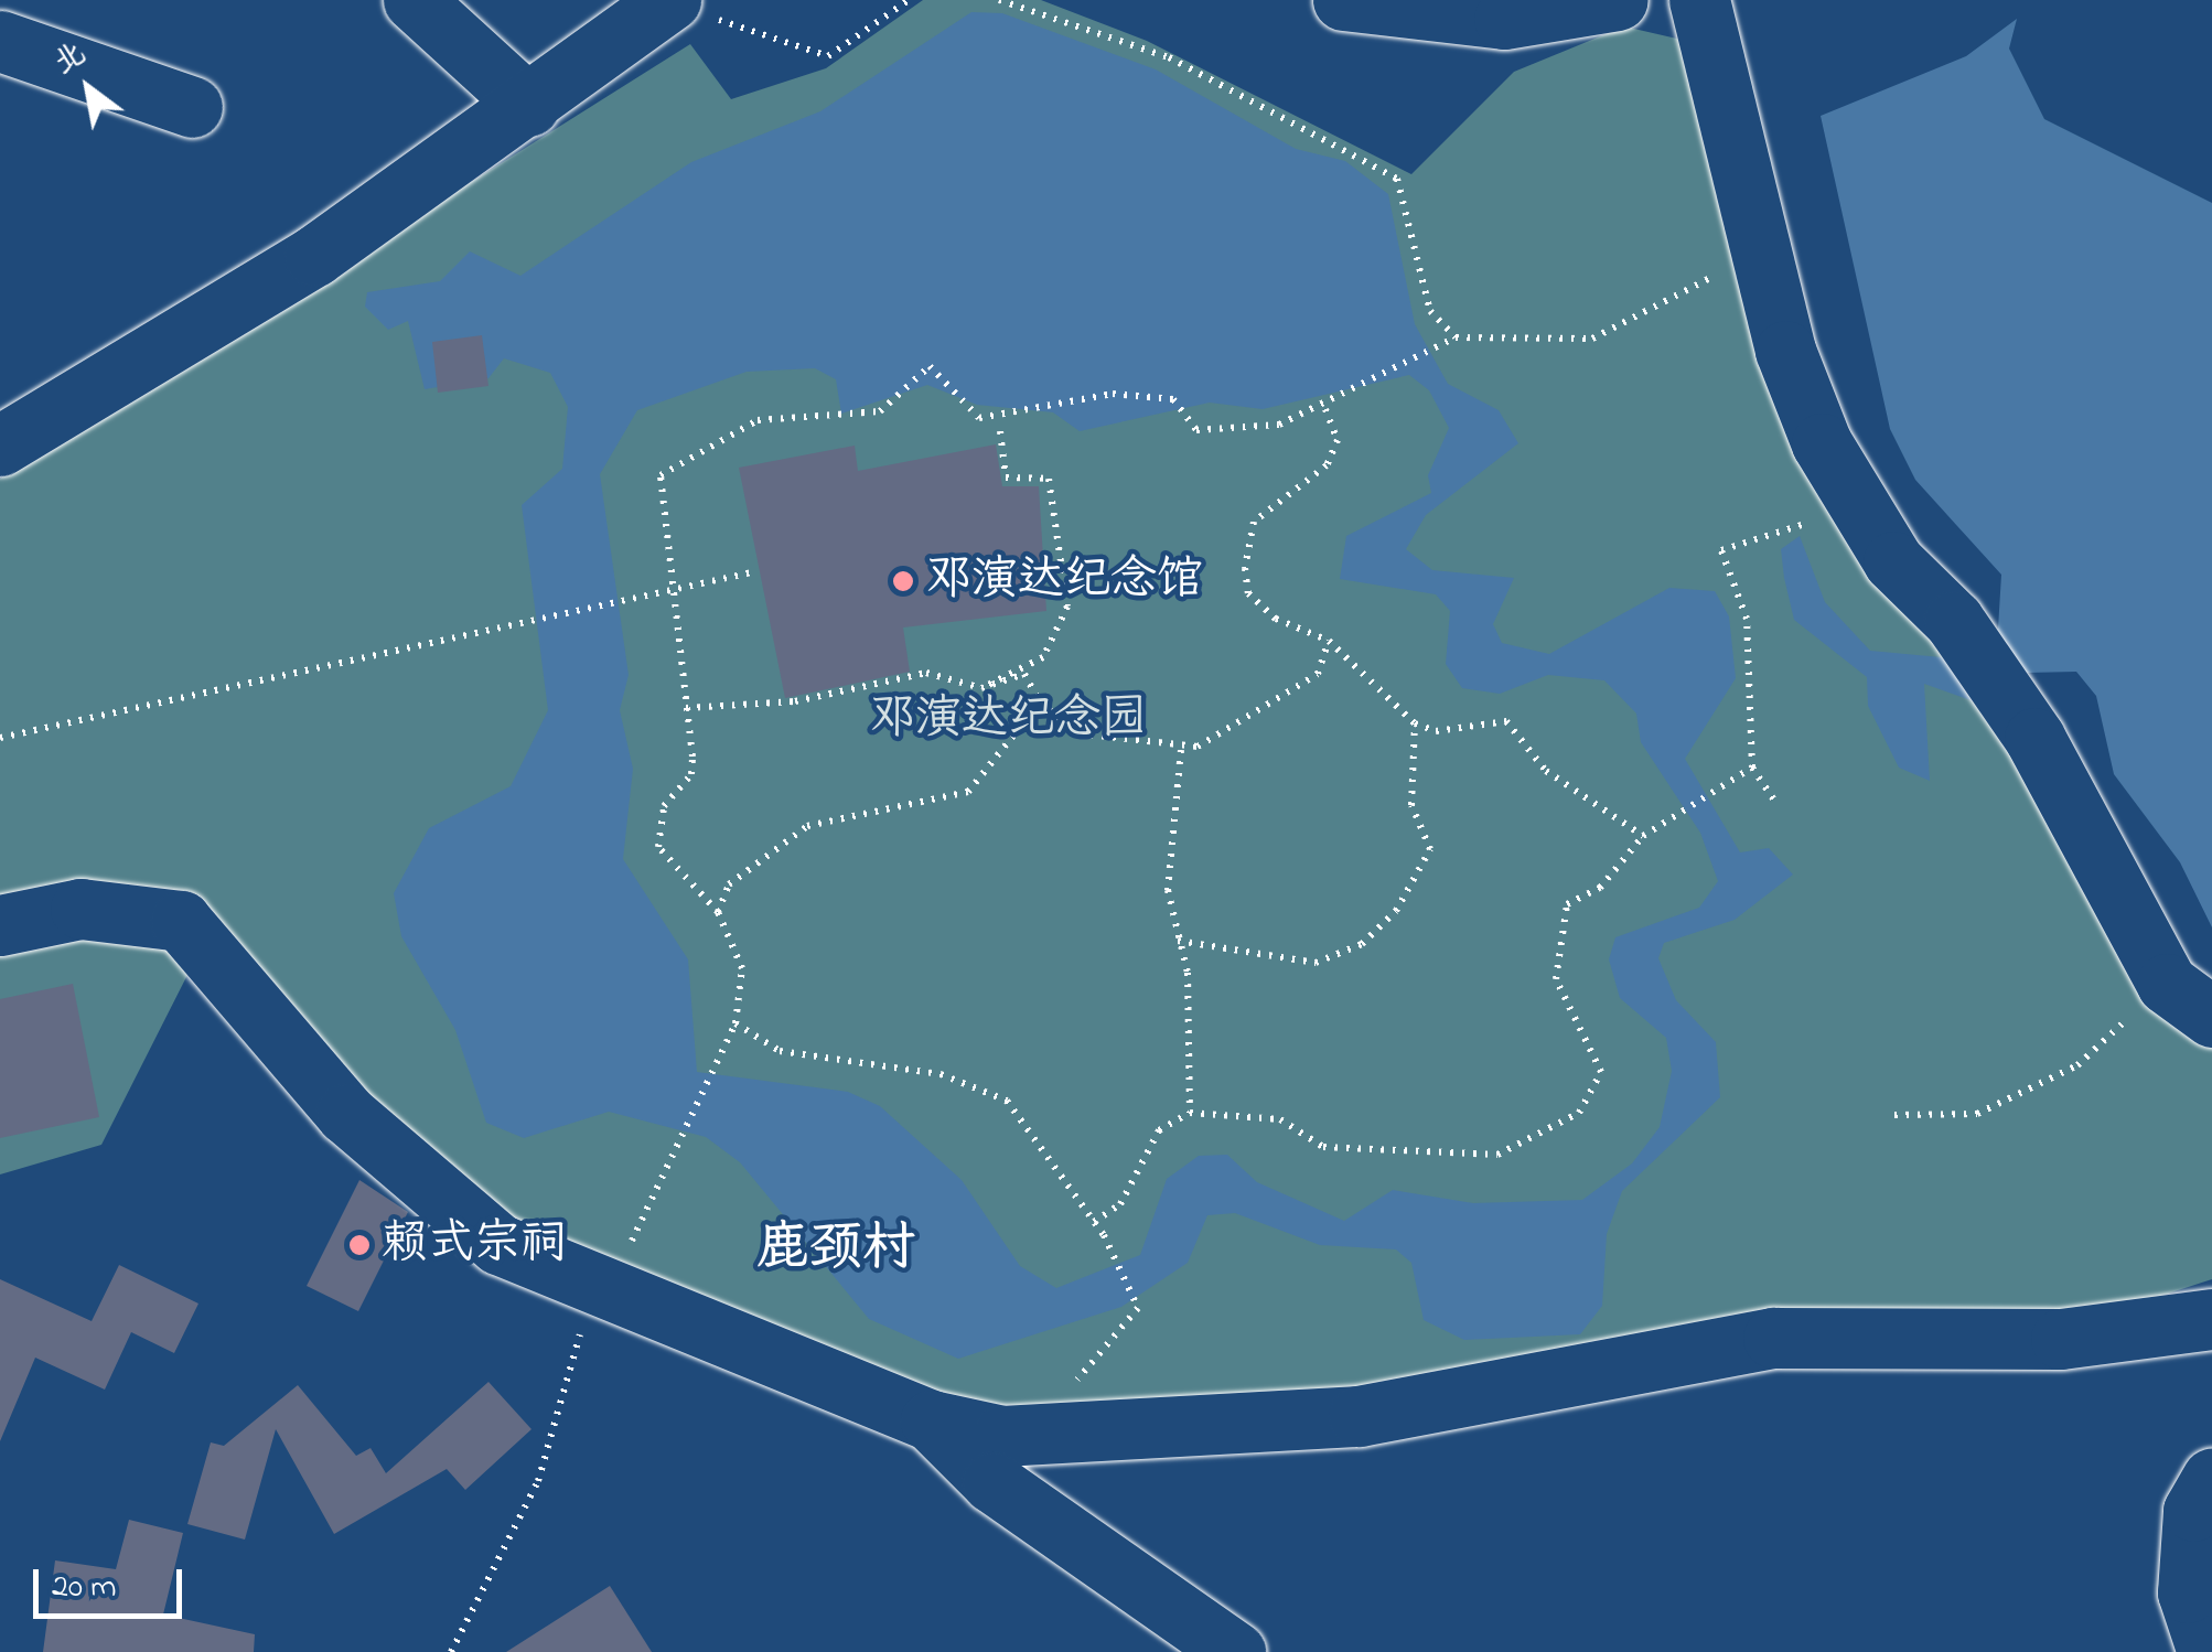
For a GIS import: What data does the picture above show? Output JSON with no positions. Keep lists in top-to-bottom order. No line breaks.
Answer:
{"districts":["鹿颈村"],"parks":["邓演达纪念园"],"places":["邓演达纪念馆","赖式宗祠"],"scale_bar":"20 m","north":"top left"}
